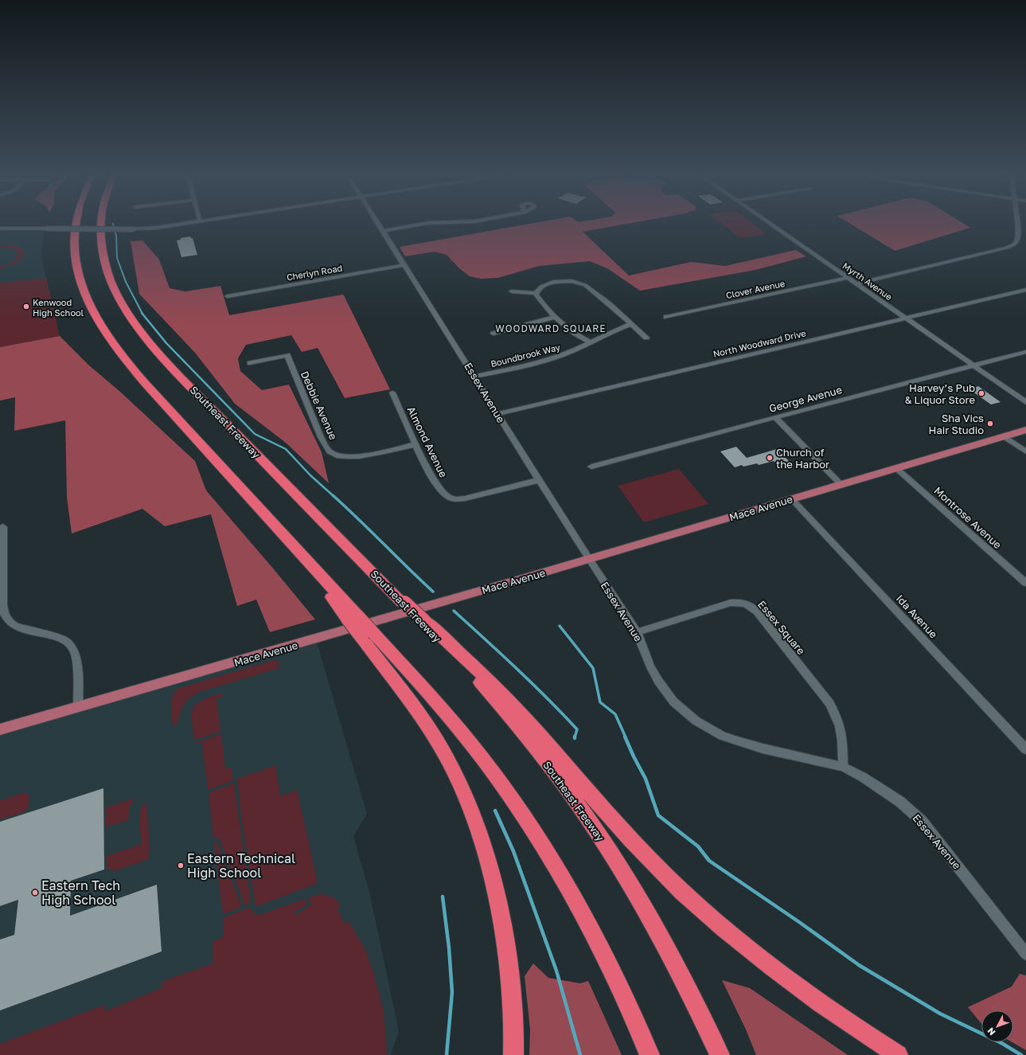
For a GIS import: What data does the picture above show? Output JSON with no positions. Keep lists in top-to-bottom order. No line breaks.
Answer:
{"streets":{"highway":["Southeast Freeway"],"main road":["Mace Avenue"],"street":["Cherlyn Road","Myrth Avenue","Clover Avenue","North Woodward Drive","Boundbrook Way","Essex Avenue","George Avenue","Debbie Avenue","Almond Avenue","Montrose Avenue","Ida Avenue","Essex Square"]},"crossings":[["Cherlyn Road","Essex Avenue"],["Myrth Avenue","Clover Avenue"],["Myrth Avenue","North Woodward Drive"],["Myrth Avenue","George Avenue"],["North Woodward Drive","Essex Avenue"],["Boundbrook Way","Essex Avenue"],["Essex Avenue","Almond Avenue"],["Essex Avenue","Mace Avenue"],["Essex Avenue","Essex Square"],["Debbie Avenue","Almond Avenue"],["Mace Avenue","Montrose Avenue"],["Mace Avenue","Ida Avenue"]],"districts":["WOODWARD SQUARE"],"places":["Kenwood High School","Harvey’s Pub & Liquor Store","Sha Vics Hair Studio","Church of the Harbor","Eastern Technical High School","Eastern Tech High School"],"north":"bottom left"}
